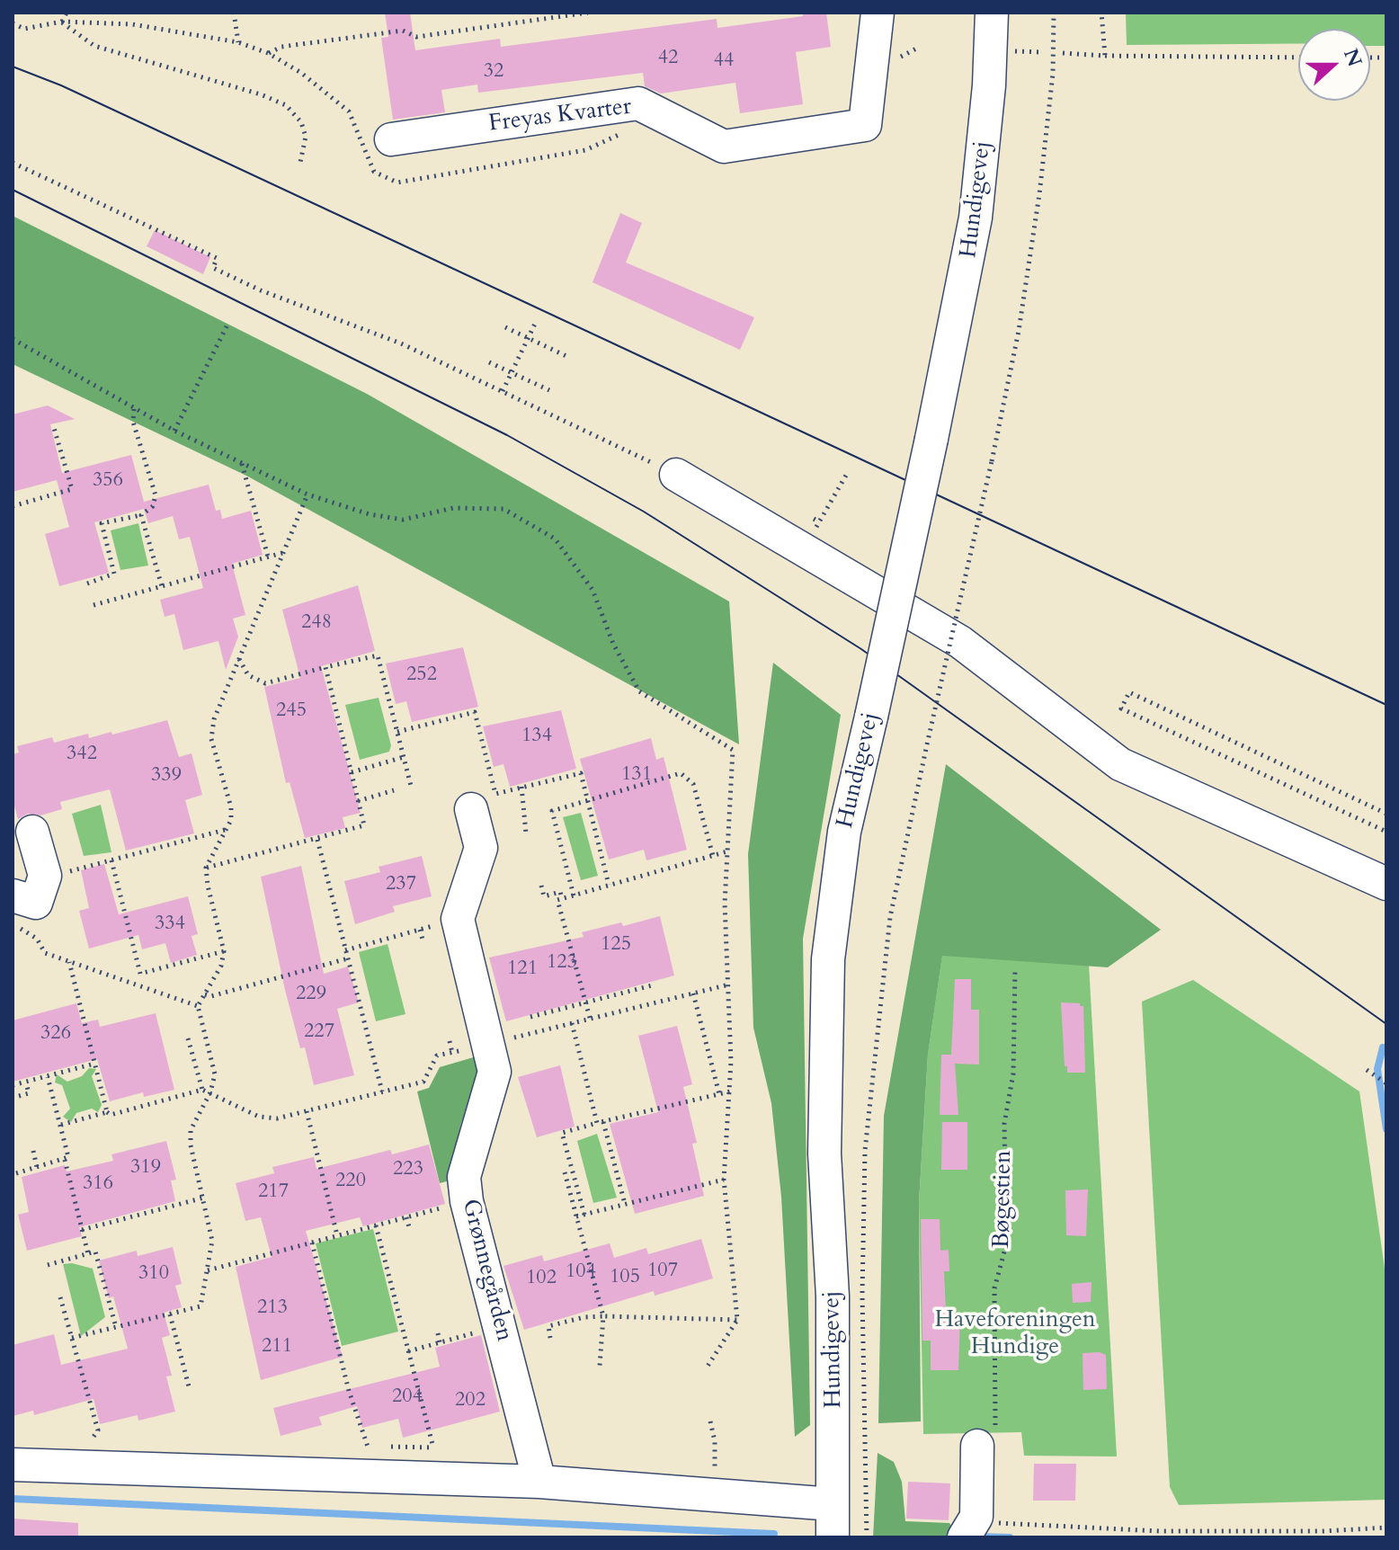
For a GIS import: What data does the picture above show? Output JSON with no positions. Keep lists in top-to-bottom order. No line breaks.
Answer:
{"streets":{"street":["Freyas Kvarter","Hundigevej","Grønnegården"],"path":["Bøgestien"]},"parks":["Haveforeningen Hundige"],"house_numbers":["42","44","32","356","248","252","245","134","342","131","339","237","334","125","123","121","229","227","326","319","223","220","316","217","107","104","310","105","102","213","211","204","202"],"north":"right"}
